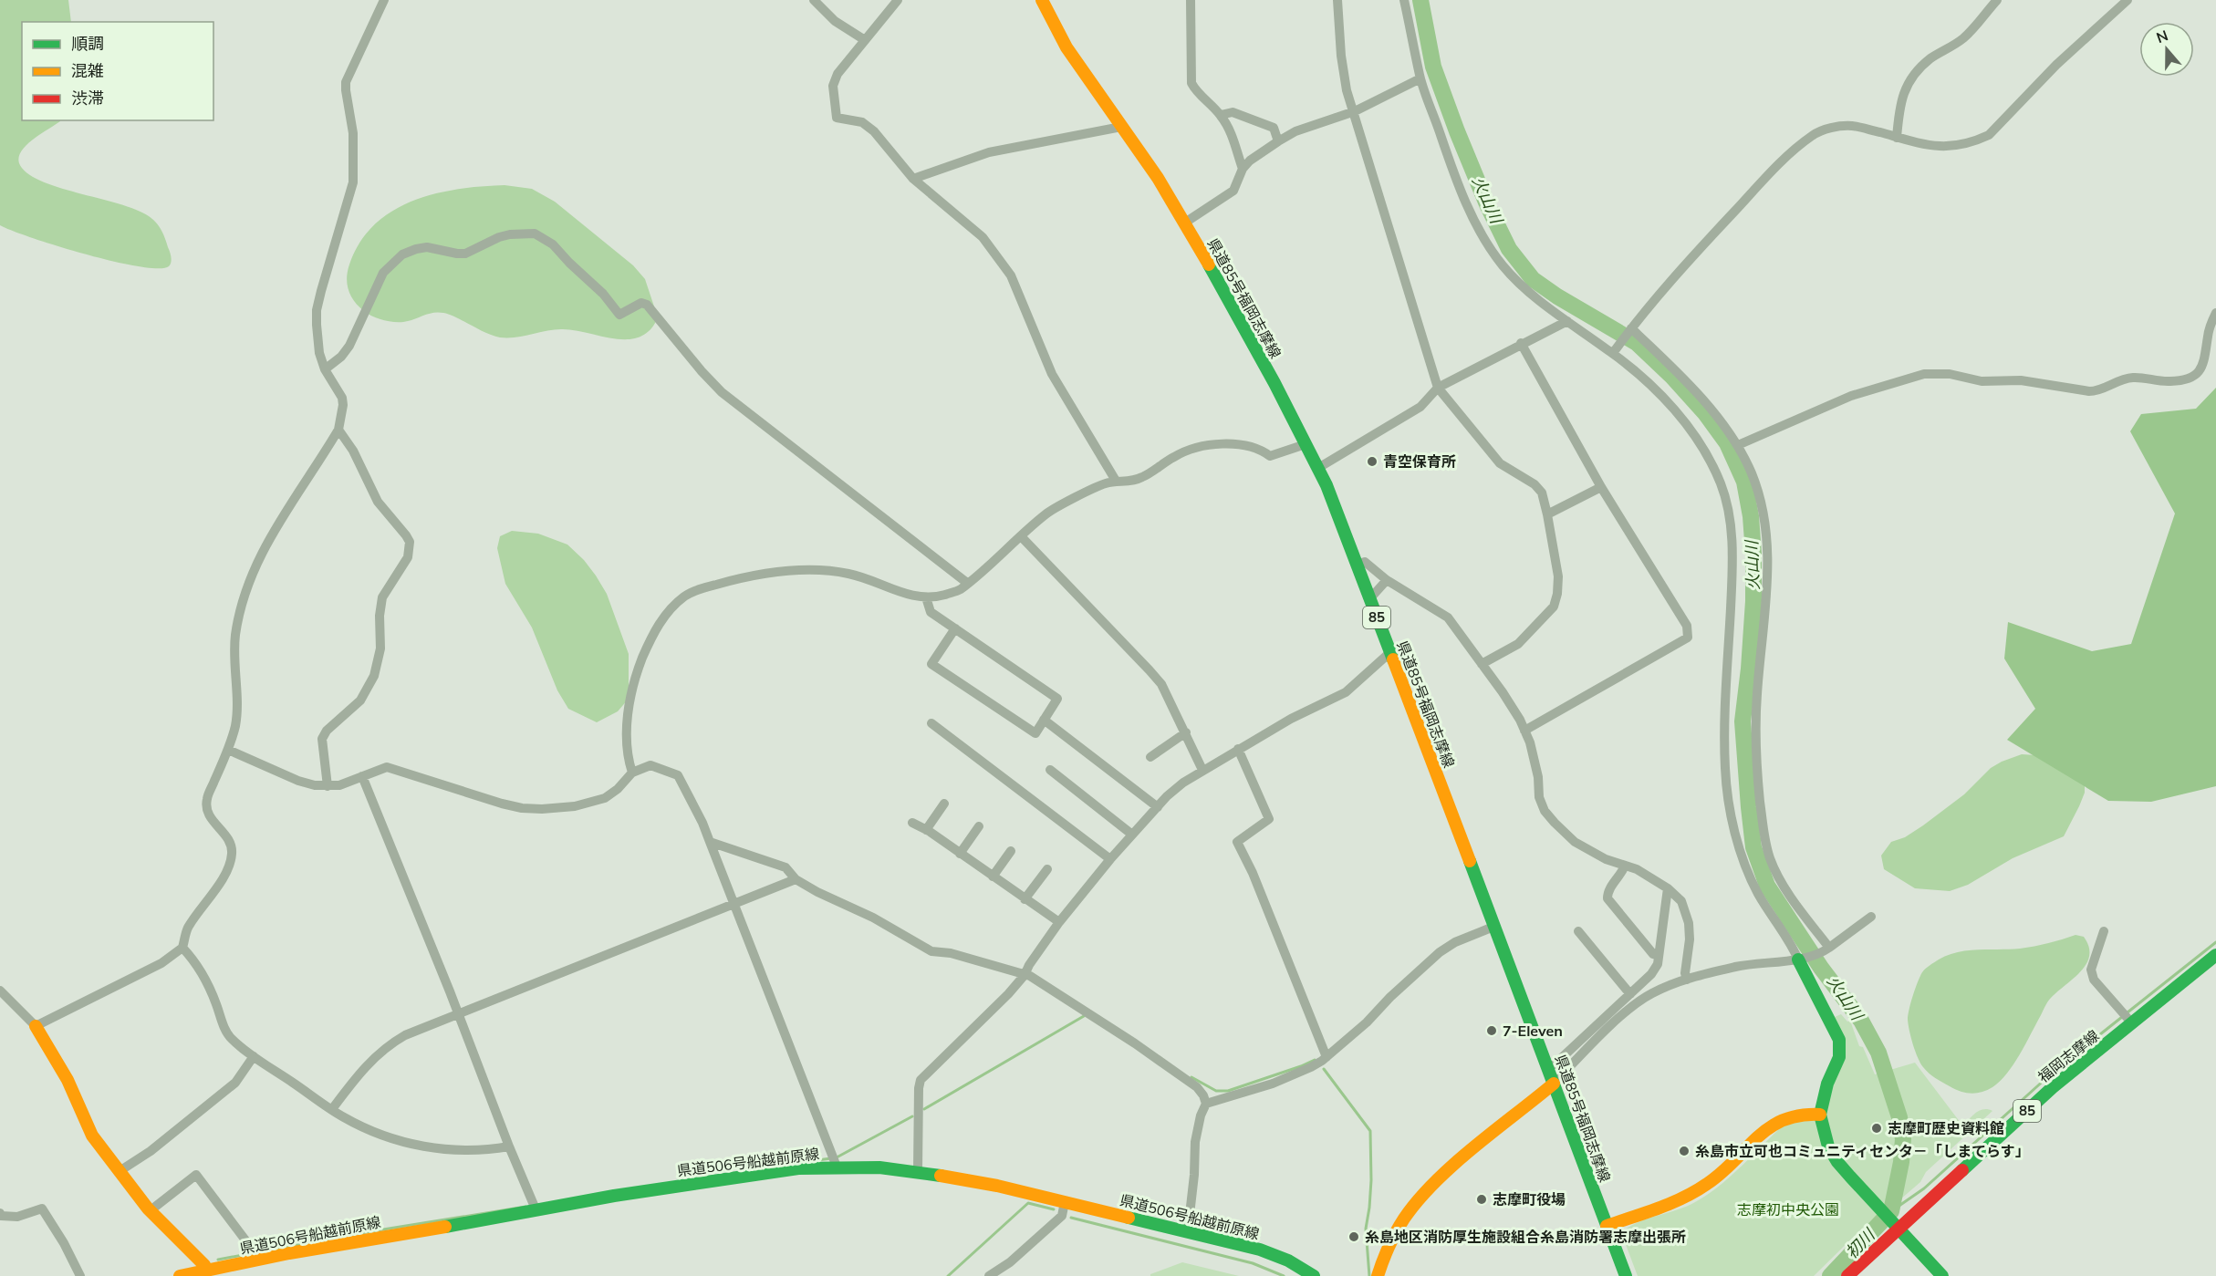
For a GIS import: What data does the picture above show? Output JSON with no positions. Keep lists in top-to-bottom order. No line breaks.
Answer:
{"streets":{"main road":["県道85号福岡志摩線","85","福岡志摩線","県道506号船越前原線"]},"water":["火山川","初川"],"parks":["志摩初中央公園"],"places":["青空保育所","7-Eleven","志摩町歴史資料館","糸島市立可也コミュニティセンタ－「しまてらす」","志摩町役場","糸島地区消防厚生施設組合糸島消防署志摩出張所"],"legend":["順調","混雑","渋滞"],"north":"top"}
